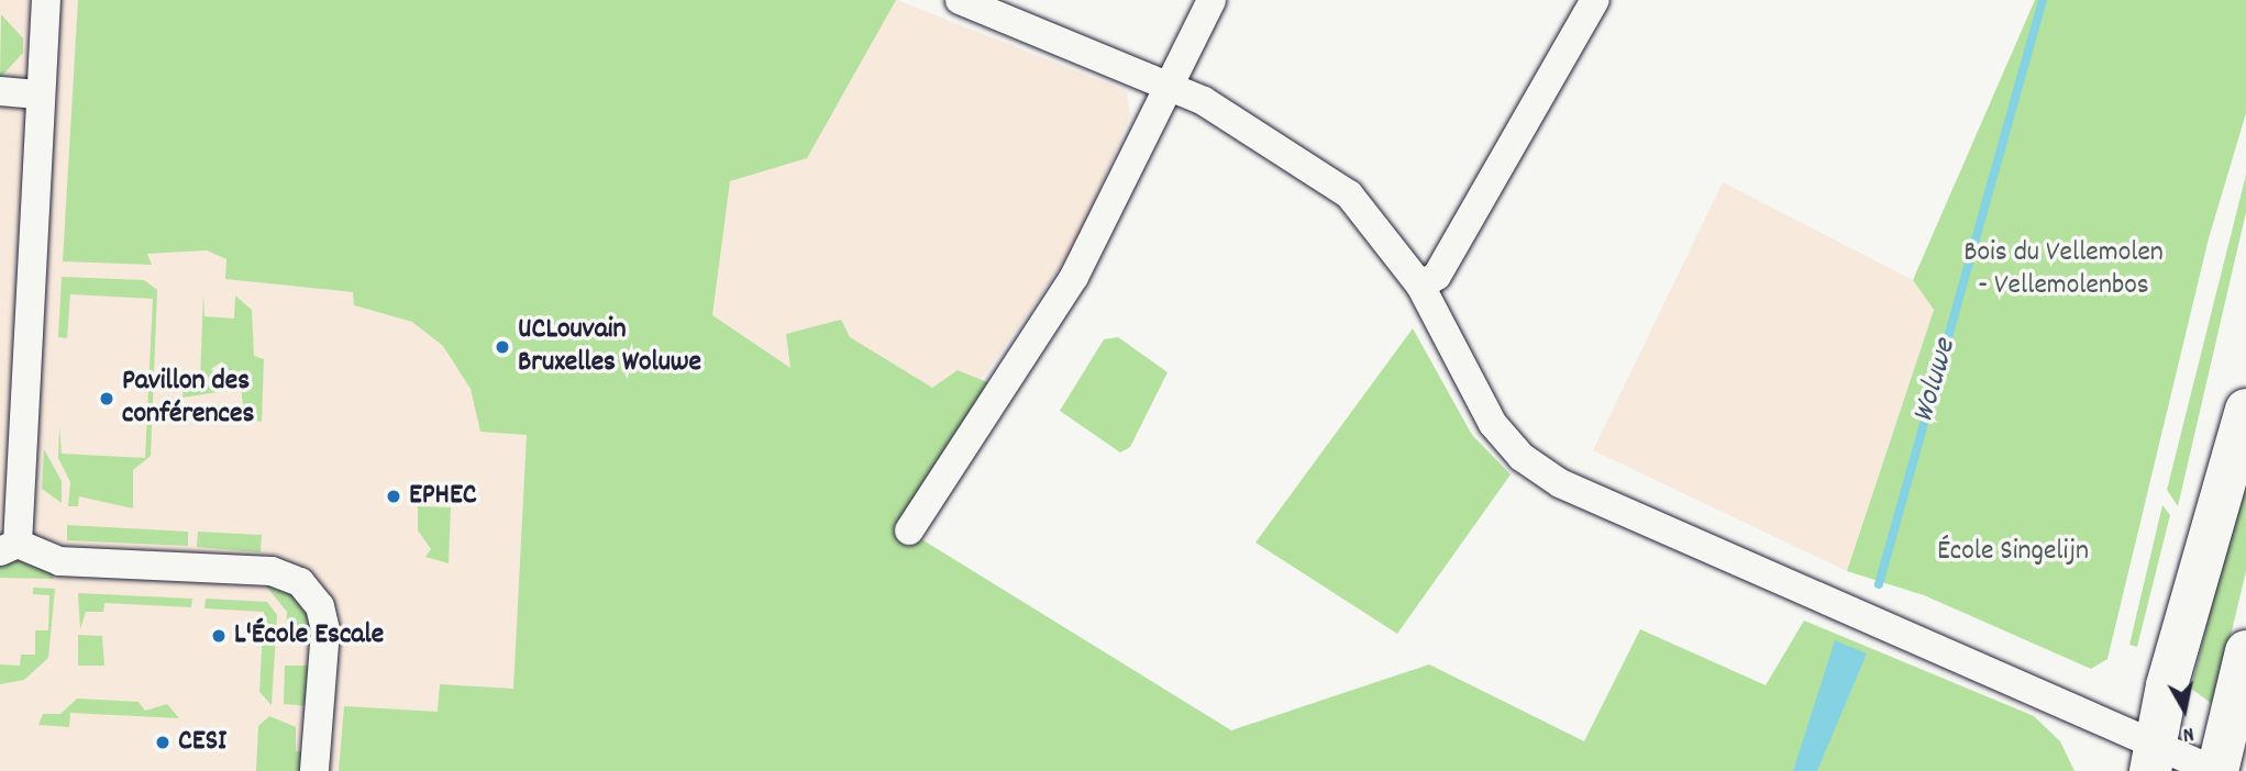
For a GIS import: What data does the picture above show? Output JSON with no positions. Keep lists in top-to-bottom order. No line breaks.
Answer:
{"water":["Woluwe"],"parks":["Bois du Vellemolen - Vellemolenbos","École Singelijn"],"places":["UCLouvain Bruxelles Woluwe","Pavillon des conférences","EPHEC","L'École Escale","CESI"],"north":"bottom"}
